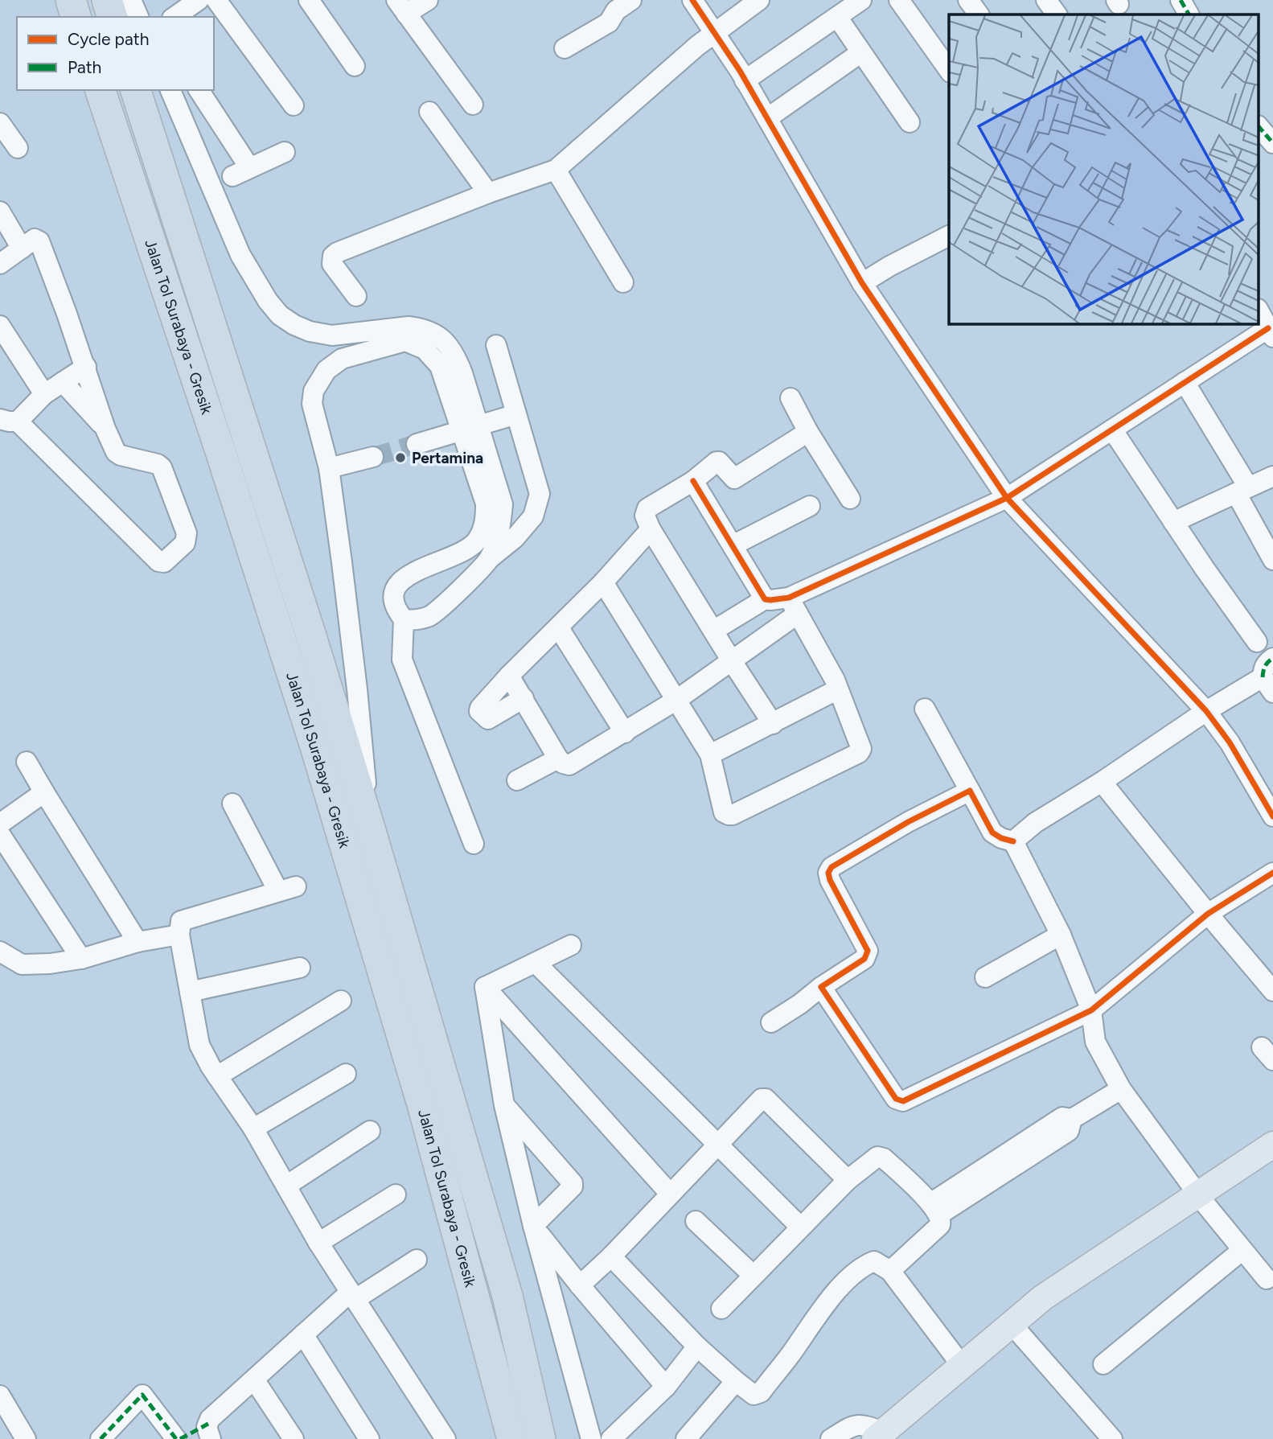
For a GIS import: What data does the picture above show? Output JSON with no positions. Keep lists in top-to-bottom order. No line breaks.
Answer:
{"streets":{"highway":["Jalan Tol Surabaya - Gresik"]},"places":["Pertamina"],"legend":["Cycle path","Path"]}
